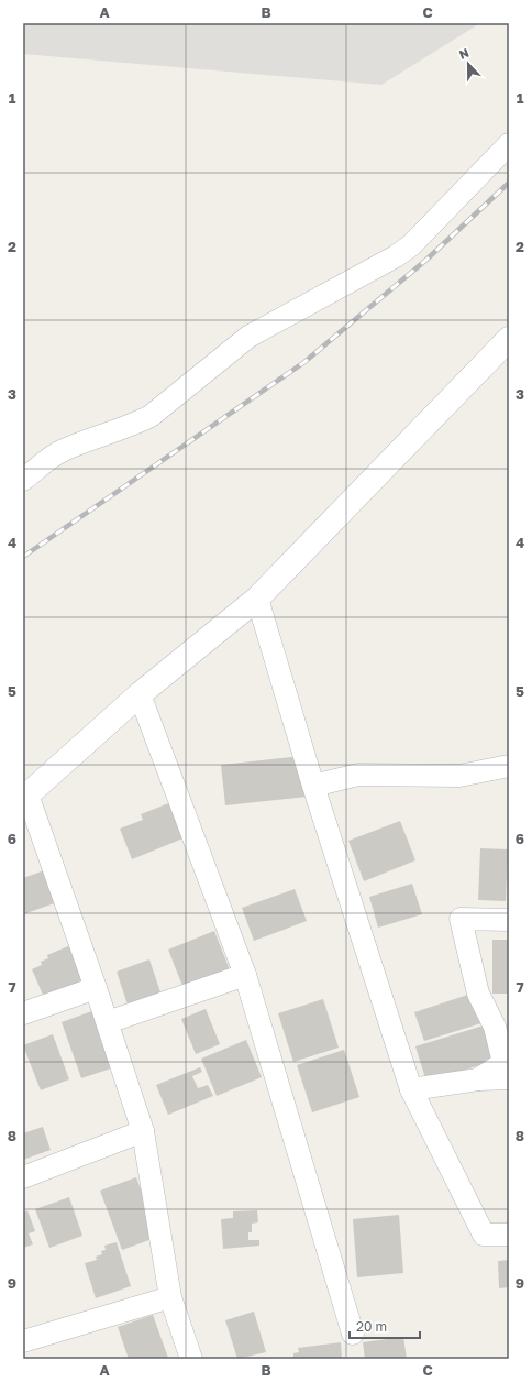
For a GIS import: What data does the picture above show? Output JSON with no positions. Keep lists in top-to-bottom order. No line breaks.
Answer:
{"scale_bar":"20 m","north":"top","grid":{"columns":["A","B","C"],"rows":["1","2","3","4","5","6","7","8","9"]}}
